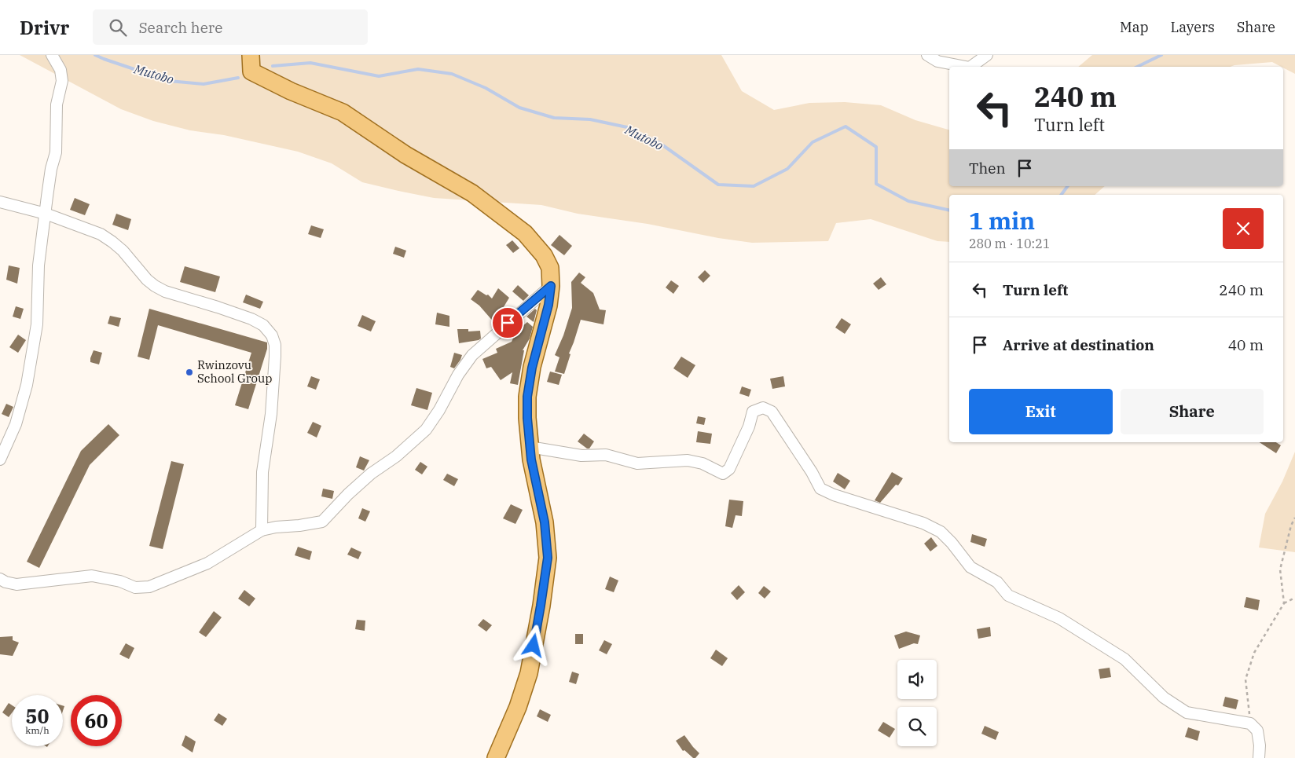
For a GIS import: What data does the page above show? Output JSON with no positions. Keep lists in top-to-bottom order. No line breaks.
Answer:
{"water":["Mutobo"],"places":["Rwinzovu School Group"],"page":{"header":"Drivr","search":"Search here","nav":["Map","Layers","Share"],"turn":["240 m","Turn left"],"then":"Then","heading":["1 min","280 m · 10:21"],"list":[{"name":"Turn left","value":"240 m"},{"name":"Arrive at destination","value":"40 m"}],"buttons":["Exit","Share"],"speed":"50 km/h","limit":"60"}}
